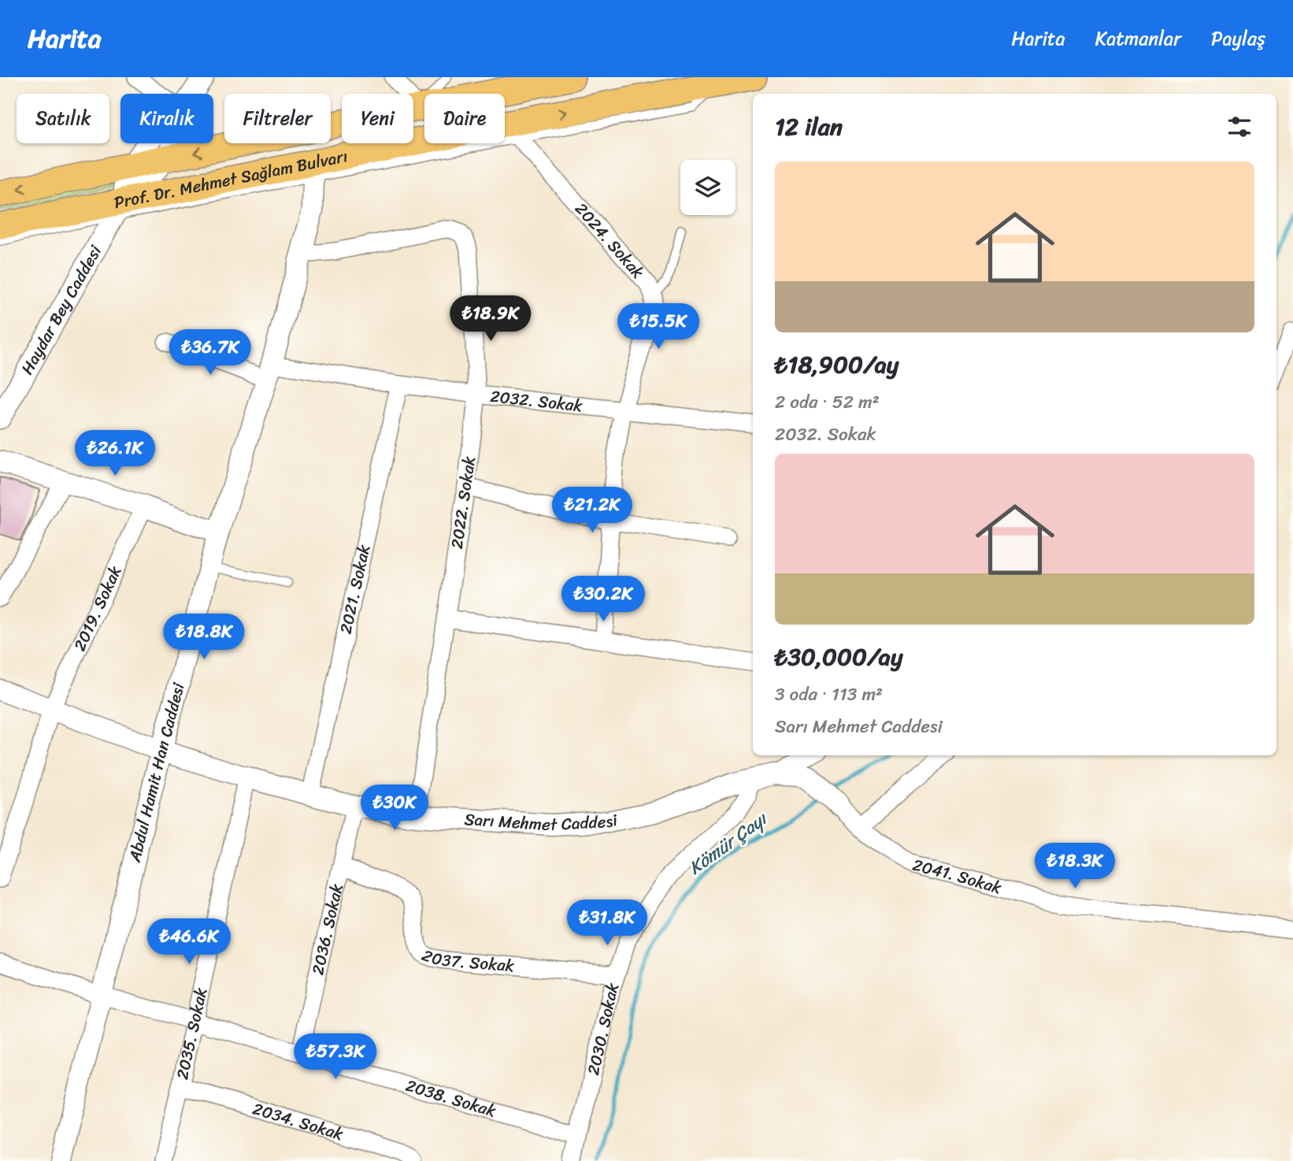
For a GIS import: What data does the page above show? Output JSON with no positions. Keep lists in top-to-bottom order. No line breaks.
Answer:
{"streets":{"highway":["Prof. Dr. Mehmet Sağlam Bulvarı"],"street":["2024. Sokak","Haydar Bey Caddesi","2032. Sokak","2022. Sokak","2021. Sokak","2019. Sokak","Abdul Hamit Han Caddesi","Sarı Mehmet Caddesi","2041. Sokak","2036. Sokak","2037. Sokak","2030. Sokak","2035. Sokak","2038. Sokak","2034. Sokak"]},"crossings":[["Prof. Dr. Mehmet Sağlam Bulvarı","2024. Sokak"],["Prof. Dr. Mehmet Sağlam Bulvarı","Haydar Bey Caddesi"],["Prof. Dr. Mehmet Sağlam Bulvarı","Abdul Hamit Han Caddesi"],["2024. Sokak","2032. Sokak"],["2032. Sokak","2022. Sokak"],["2032. Sokak","Abdul Hamit Han Caddesi"],["2022. Sokak","Sarı Mehmet Caddesi"],["2021. Sokak","Sarı Mehmet Caddesi"],["2019. Sokak","Sarı Mehmet Caddesi"],["Abdul Hamit Han Caddesi","Sarı Mehmet Caddesi"],["Abdul Hamit Han Caddesi","2038. Sokak"],["Sarı Mehmet Caddesi","2041. Sokak"],["Sarı Mehmet Caddesi","2036. Sokak"],["Sarı Mehmet Caddesi","2030. Sokak"],["Sarı Mehmet Caddesi","2035. Sokak"],["2036. Sokak","2037. Sokak"],["2036. Sokak","2038. Sokak"],["2037. Sokak","2030. Sokak"],["2030. Sokak","2038. Sokak"],["2035. Sokak","2038. Sokak"],["2035. Sokak","2034. Sokak"]],"water":["Kömür Çayı"],"page":{"header":"Harita","nav":["Harita","Katmanlar","Paylaş"],"chip":["Satılık","Kiralık","Filtreler","Yeni","Daire"],"heading":"12 ilan","list":[{"name":"₺18,900/ay","note":"2 oda · 52 m² · 2032. Sokak"},{"name":"₺30,000/ay","note":"3 oda · 113 m² · Sarı Mehmet Caddesi"}],"price":["₺18.9K","₺15.5K","₺36.7K","₺26.1K","₺21.2K","₺30.2K","₺18.8K","₺30K","₺18.3K","₺31.8K","₺46.6K","₺57.3K"]}}
